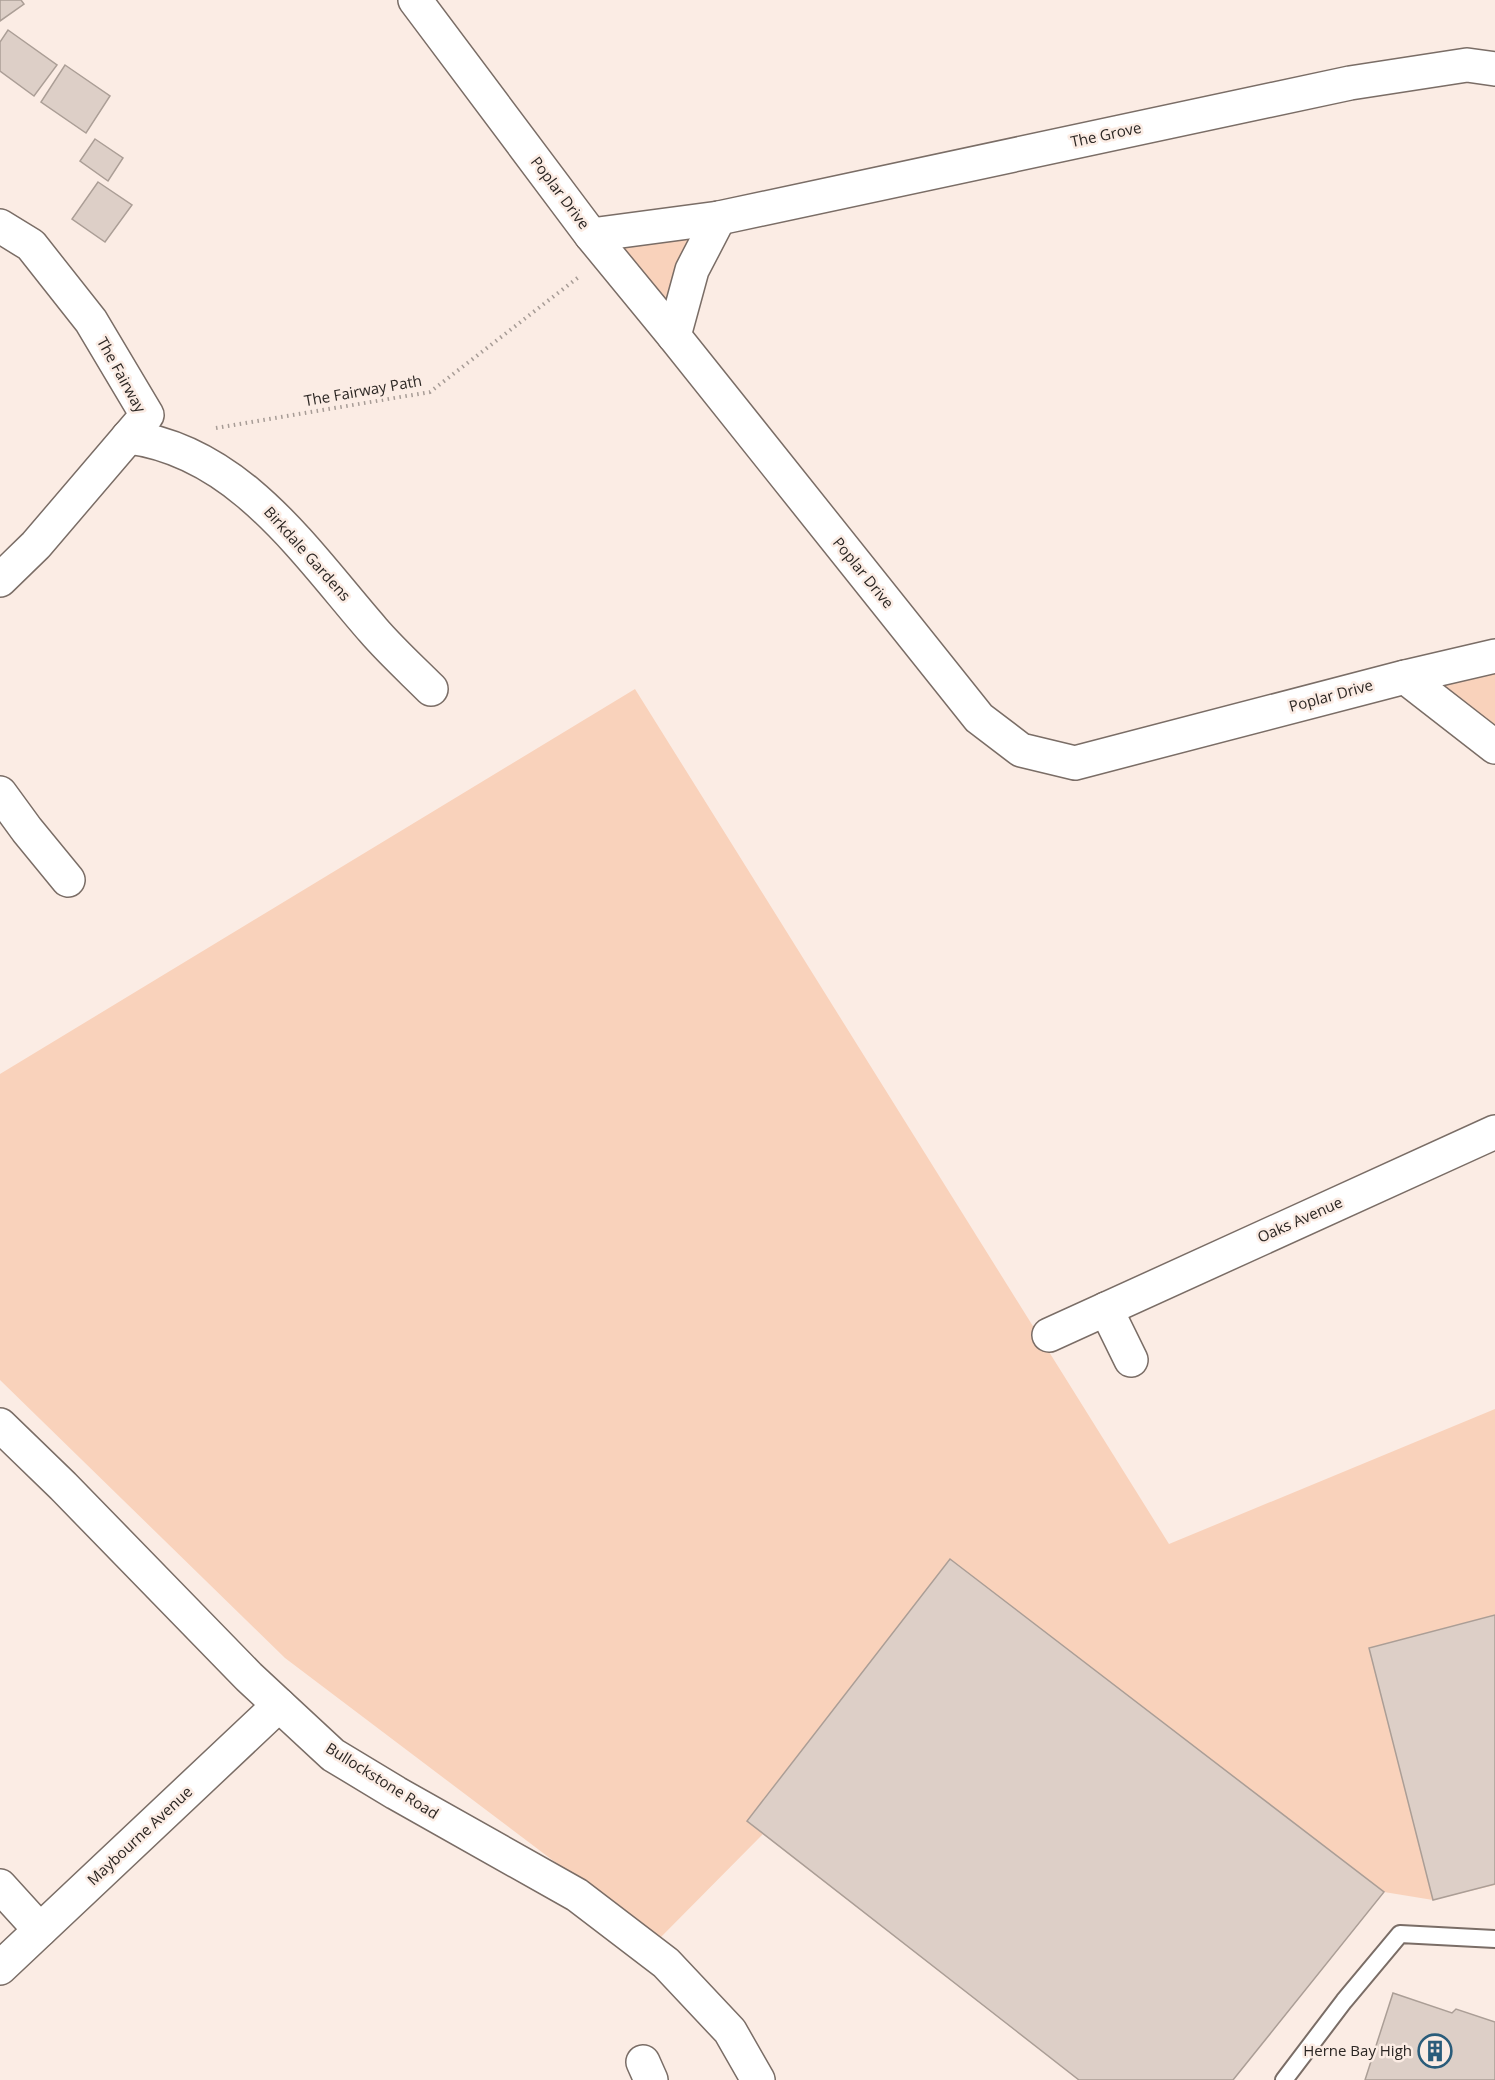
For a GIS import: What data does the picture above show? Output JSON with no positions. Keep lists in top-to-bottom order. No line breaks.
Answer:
{"streets":{"street":["The Grove","Poplar Drive","The Fairway","Birkdale Gardens","Oaks Avenue","Bullockstone Road","Maybourne Avenue"],"path":["The Fairway Path"]},"crossings":[["The Grove","Poplar Drive"],["The Grove","The Fairway Path"],["Poplar Drive","The Fairway Path"],["The Fairway","Birkdale Gardens"],["Bullockstone Road","Maybourne Avenue"]],"places":{"building":["Herne Bay High"]}}
